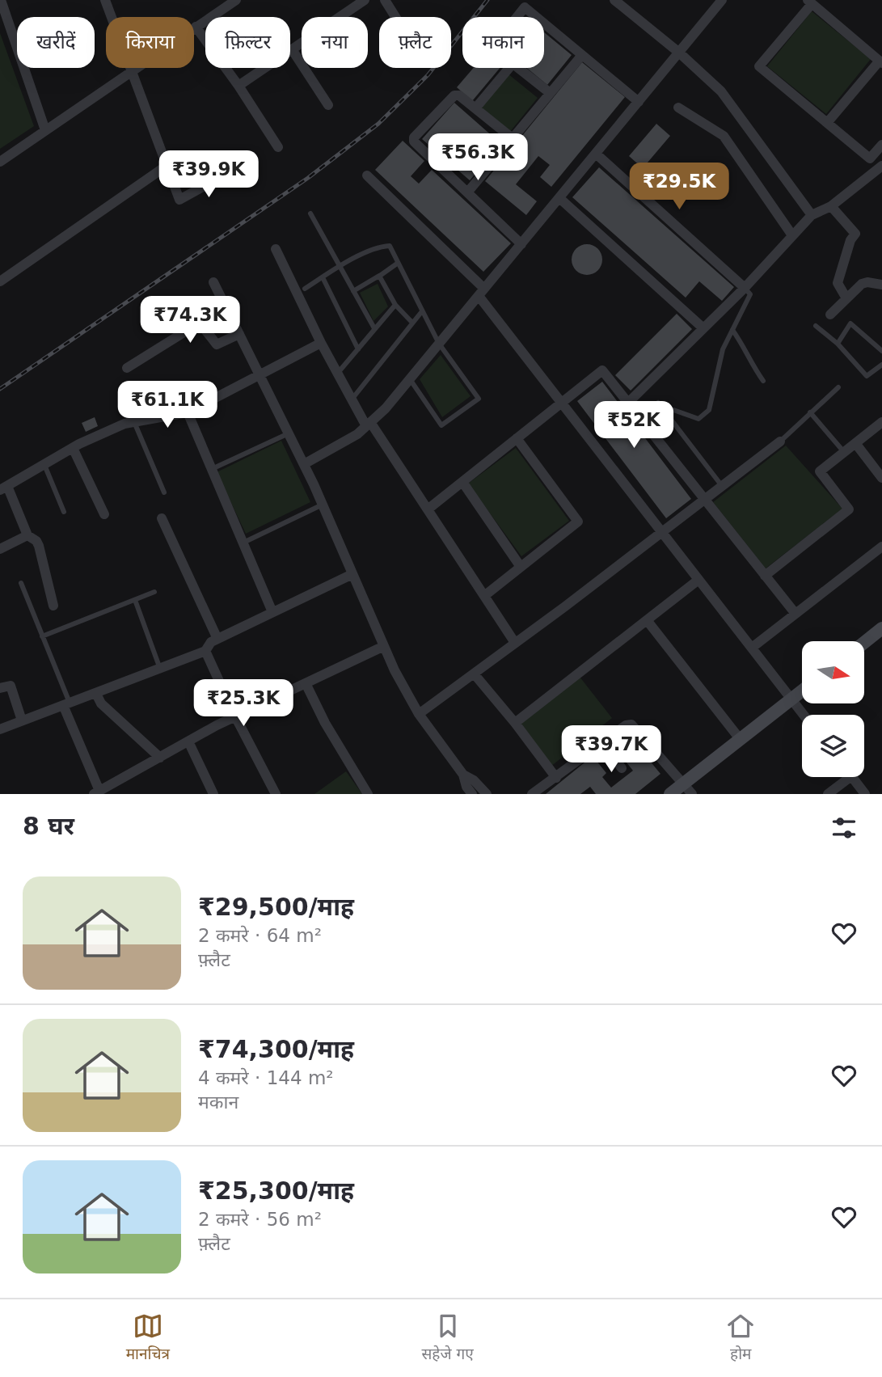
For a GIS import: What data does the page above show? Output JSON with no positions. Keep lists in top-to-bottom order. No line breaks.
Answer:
{"north":"right","page":{"chip":["खरीदें","किराया","फ़िल्टर","नया","फ़्लैट","मकान"],"price":["₹56.3K","₹39.9K","₹29.5K","₹74.3K","₹61.1K","₹52K","₹25.3K","₹39.7K"],"heading":"8 घर","list":[{"name":"₹29,500/माह","note":"2 कमरे · 64 m² · फ़्लैट"},{"name":"₹74,300/माह","note":"4 कमरे · 144 m² · मकान"},{"name":"₹25,300/माह","note":"2 कमरे · 56 m² · फ़्लैट"}],"tabs":["मानचित्र","सहेजे गए","होम"]}}
